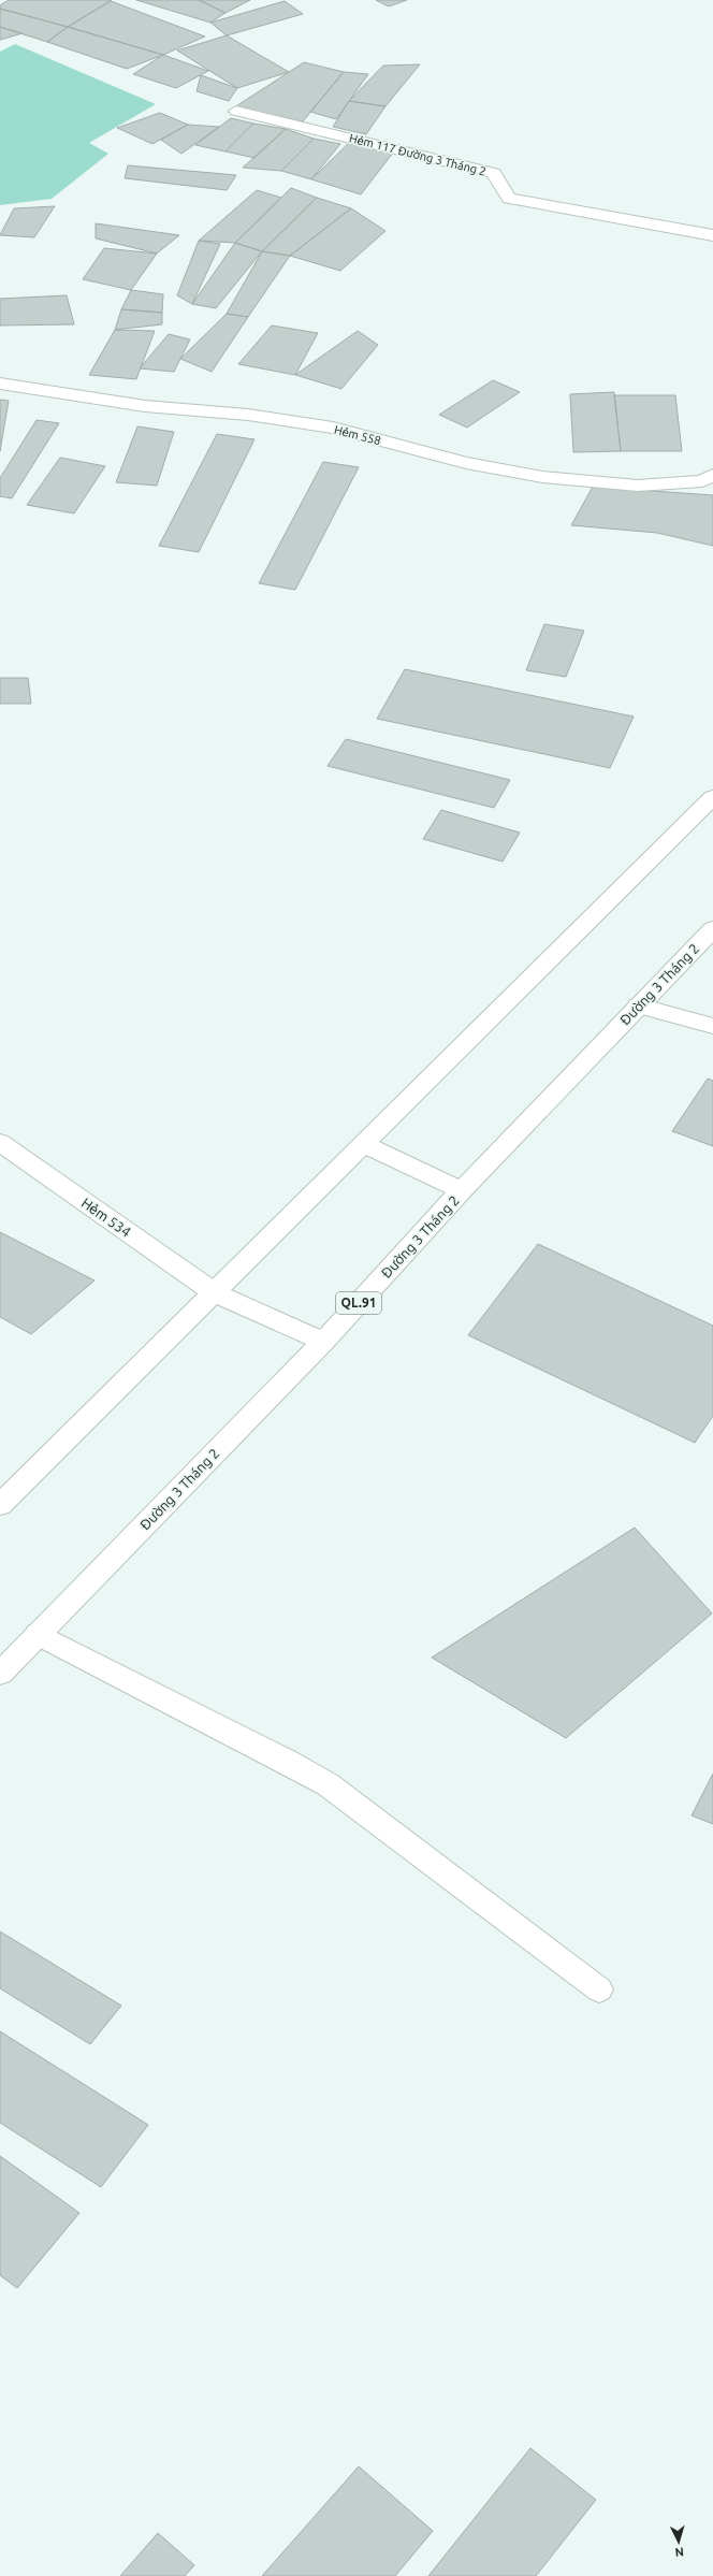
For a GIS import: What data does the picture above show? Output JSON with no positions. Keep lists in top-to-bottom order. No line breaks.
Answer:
{"streets":{"main road":["Hẻm 117 Đường 3 Tháng 2","Hẻm 558","Đường 3 Tháng 2","Hẻm 534","QL.91"]},"crossings":[["Đường 3 Tháng 2","Hẻm 534"]],"north":"bottom"}
